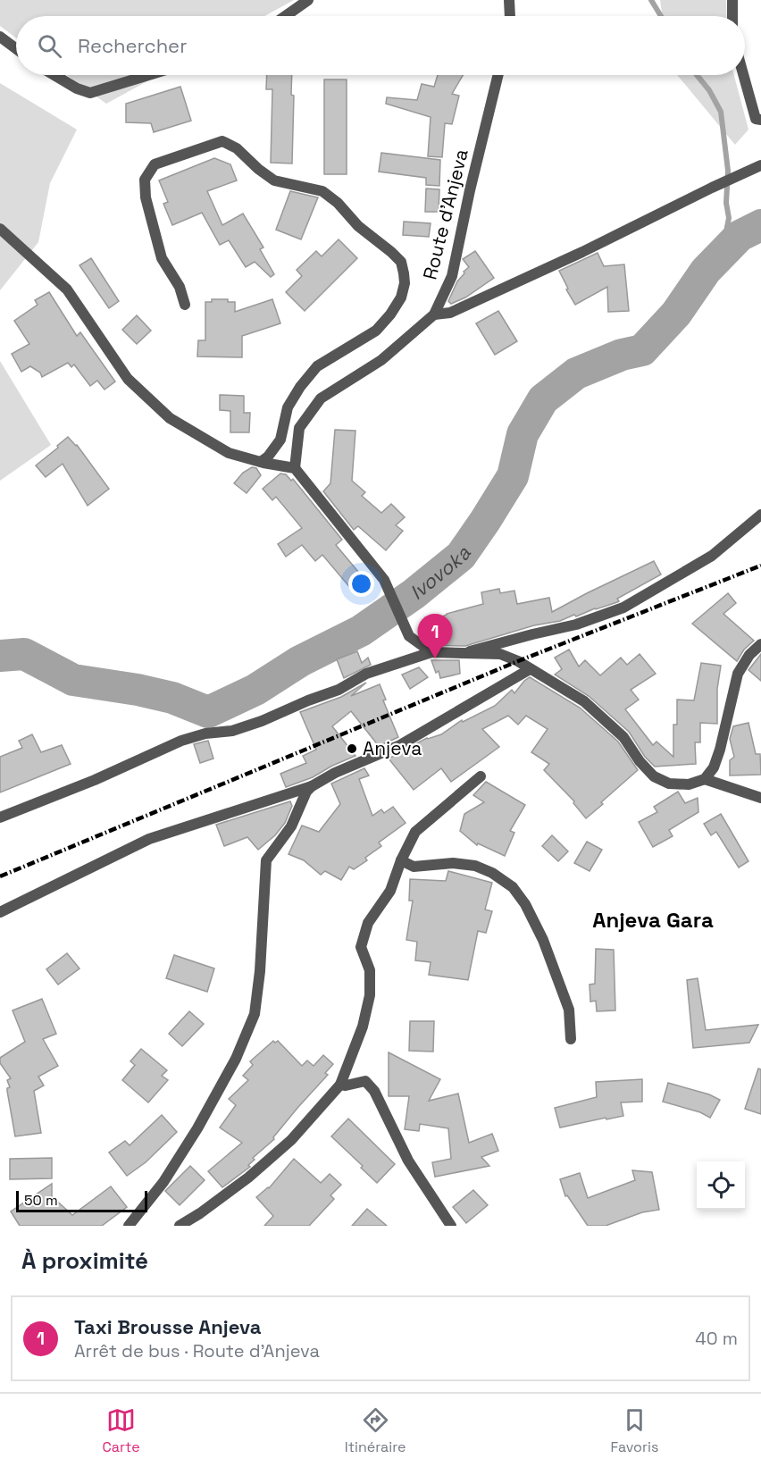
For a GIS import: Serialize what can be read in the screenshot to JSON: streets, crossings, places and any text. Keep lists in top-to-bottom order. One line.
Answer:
{"streets":{"street":["Route d'Anjeva"]},"districts":["Anjeva Gara"],"water":["Ivovoka"],"places":["Anjeva"],"scale_bar":"50 m","page":{"search":"Rechercher","pins":"1","scale":"50 m","heading":"À proximité","list":[{"mark":"1","name":"Taxi Brousse Anjeva","note":"Arrêt de bus · Route d'Anjeva","value":"40 m"}],"nav":["Carte","Itinéraire","Favoris"]}}
